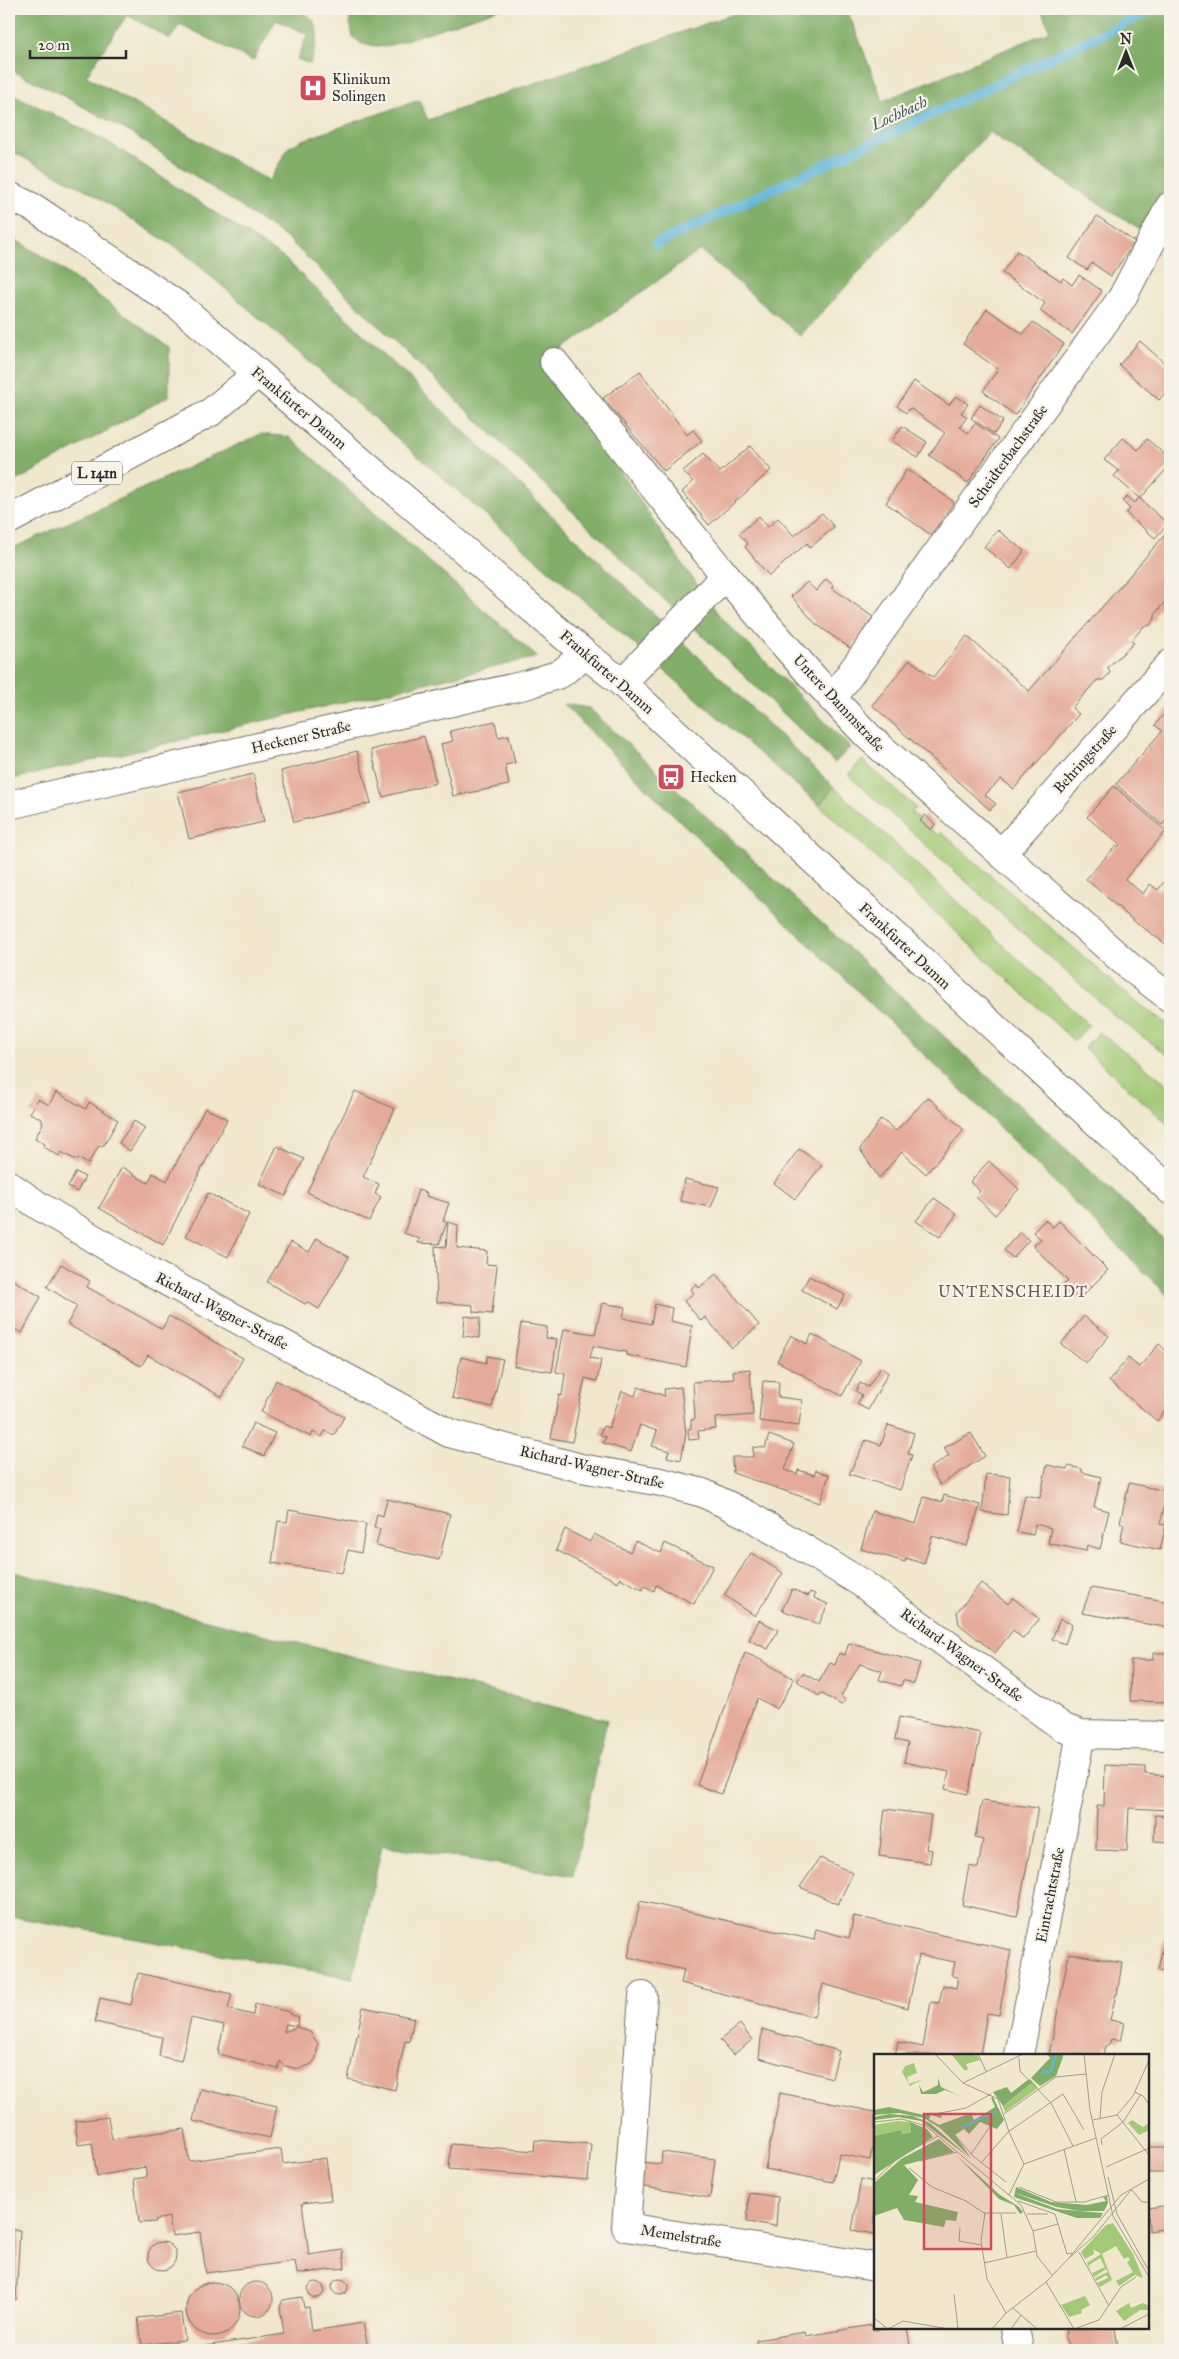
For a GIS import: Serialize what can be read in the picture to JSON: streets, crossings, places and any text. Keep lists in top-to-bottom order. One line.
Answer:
{"streets":{"street":["Frankfurter Damm","Scheidterbachstraße","L 141n","Untere Dammstraße","Heckener Straße","Behringstraße","Richard-Wagner-Straße","Eintrachtstraße","Memelstraße"]},"crossings":[["Frankfurter Damm","L 141n"],["Frankfurter Damm","Heckener Straße"],["Scheidterbachstraße","Untere Dammstraße"],["Untere Dammstraße","Behringstraße"],["Richard-Wagner-Straße","Eintrachtstraße"]],"districts":["UNTENSCHEIDT"],"water":["Lochbach"],"places":{"hospital":["Klinikum Solingen"],"bus stop":["Hecken"]},"scale_bar":"20 m","north":"top"}
